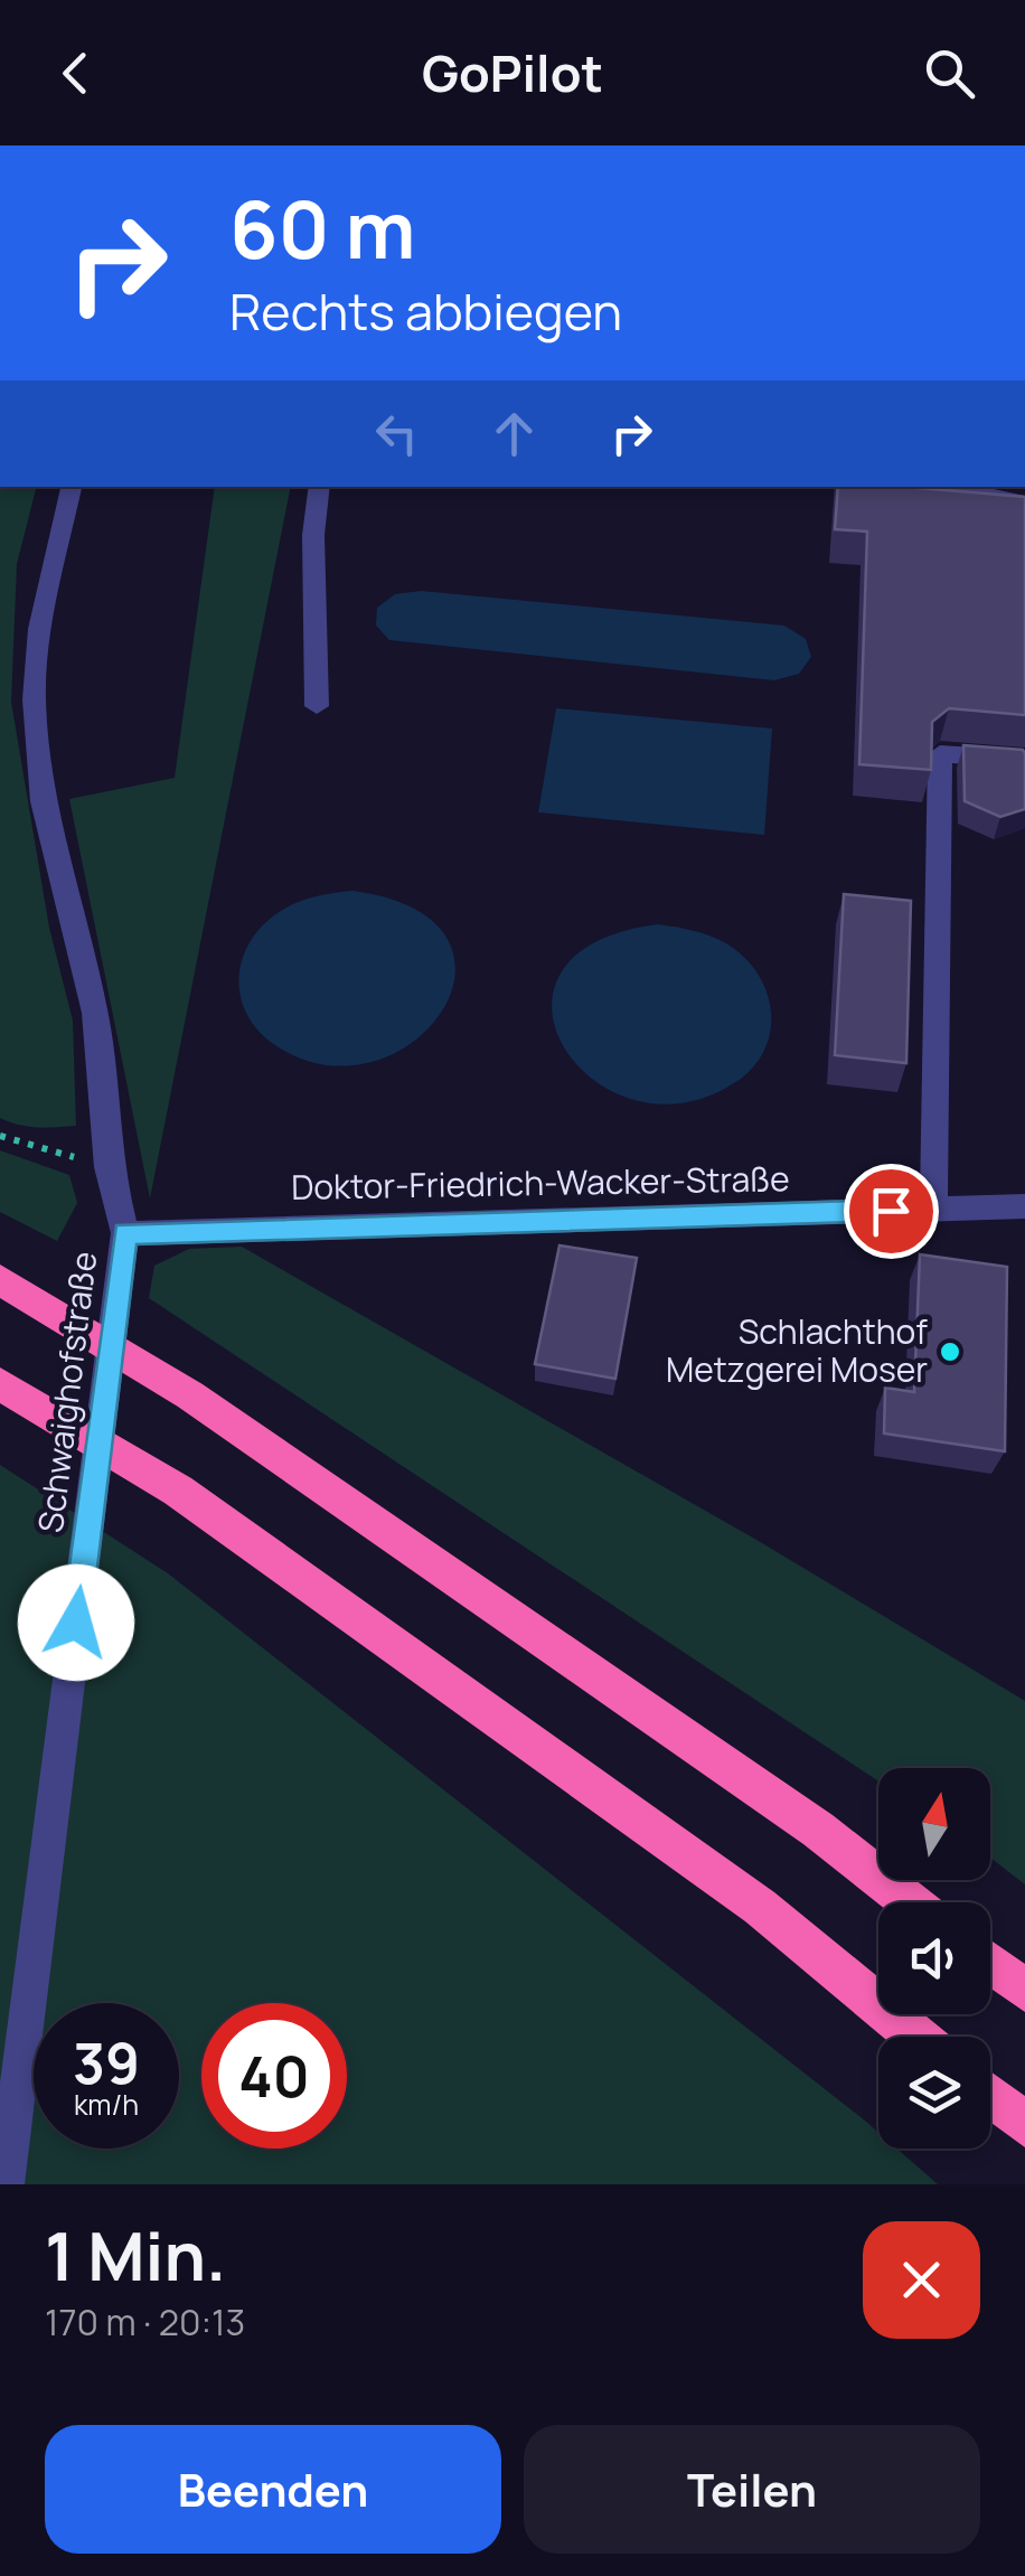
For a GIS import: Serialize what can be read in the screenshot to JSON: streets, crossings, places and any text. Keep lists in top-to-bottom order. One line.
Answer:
{"streets":{"street":["Doktor-Friedrich-Wacker-Straße","Schwaighofstraße"]},"crossings":[["Doktor-Friedrich-Wacker-Straße","Schwaighofstraße"]],"places":["Schlachthof Metzgerei Moser"],"north":"top","page":{"header":"GoPilot","turn":["60 m","Rechts abbiegen"],"speed":"39 km/h","limit":"40","heading":["1 Min.","170 m · 20:13"],"buttons":["Beenden","Teilen"]}}
